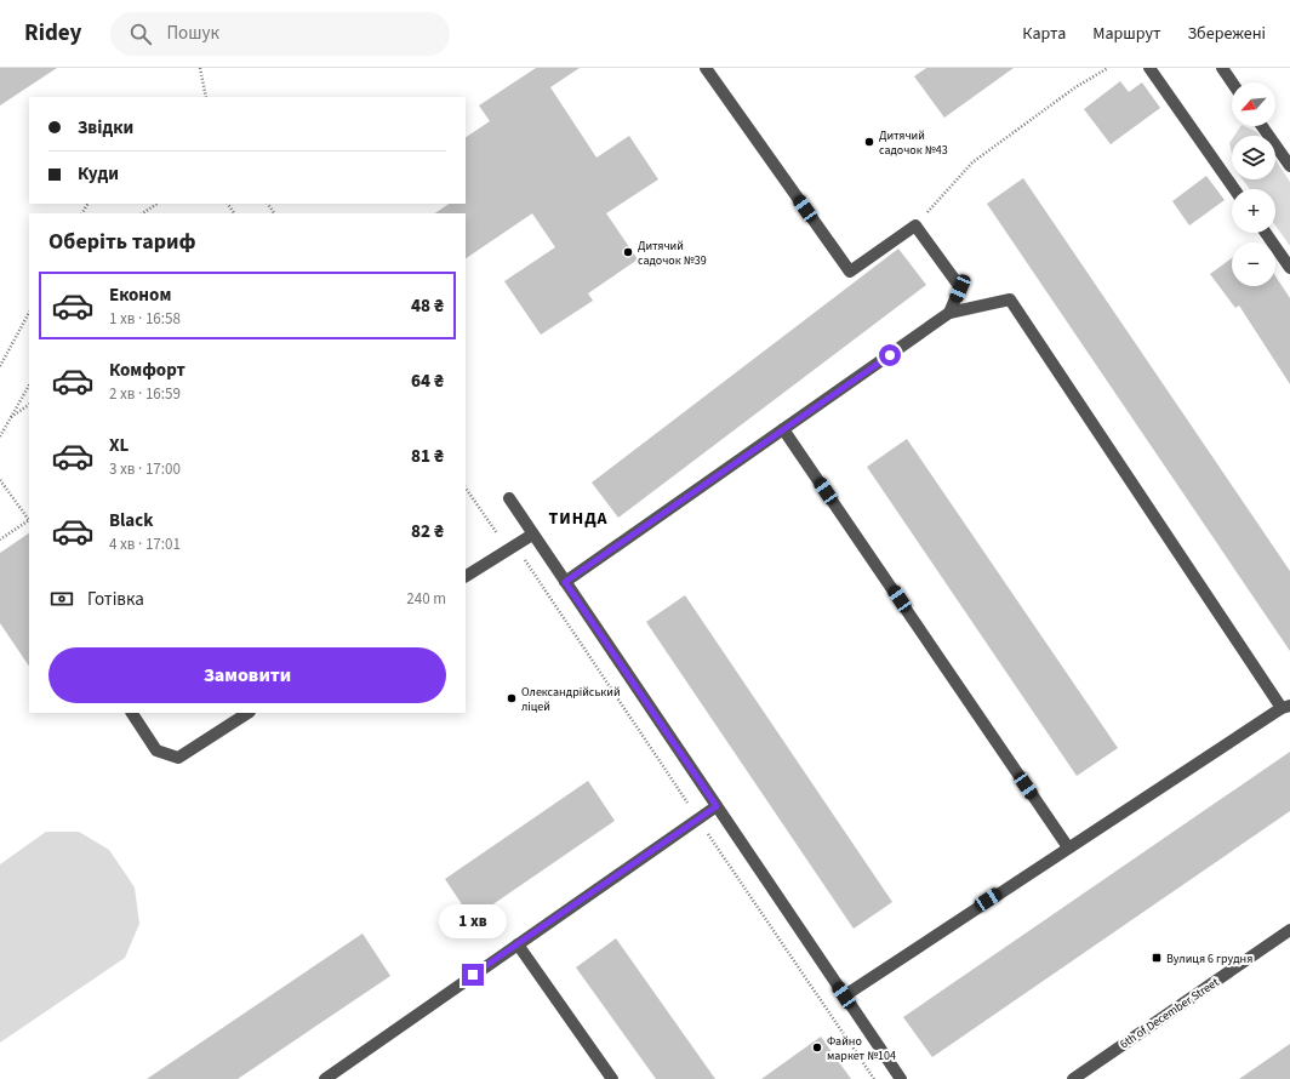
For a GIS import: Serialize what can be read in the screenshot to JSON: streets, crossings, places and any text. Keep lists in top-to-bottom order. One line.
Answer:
{"streets":{"street":["6th of December Street"]},"districts":["ТИНДА"],"places":{"other":["Дитячий садочок №43","Дитячий садочок №39","Олександрійський ліцей","Файно маркет №104"],"transit":["Вулиця 6 грудня"]},"north":"bottom left","page":{"header":"Ridey","search":"Пошук","nav":["Карта","Маршрут","Збережені"],"map_buttons":["+","−"],"banner":["Звідки","Куди"],"heading":"Оберіть тариф","list":[{"name":"Економ","note":"1 хв · 16:58","value":"48 ₴"},{"name":"Комфорт","note":"2 хв · 16:59","value":"64 ₴"},{"name":"XL","note":"3 хв · 17:00","value":"81 ₴"},{"name":"Black","note":"4 хв · 17:01","value":"82 ₴"}],"pay":["Готівка","240 m"],"buttons":"Замовити","bubble":"1 хв"}}
